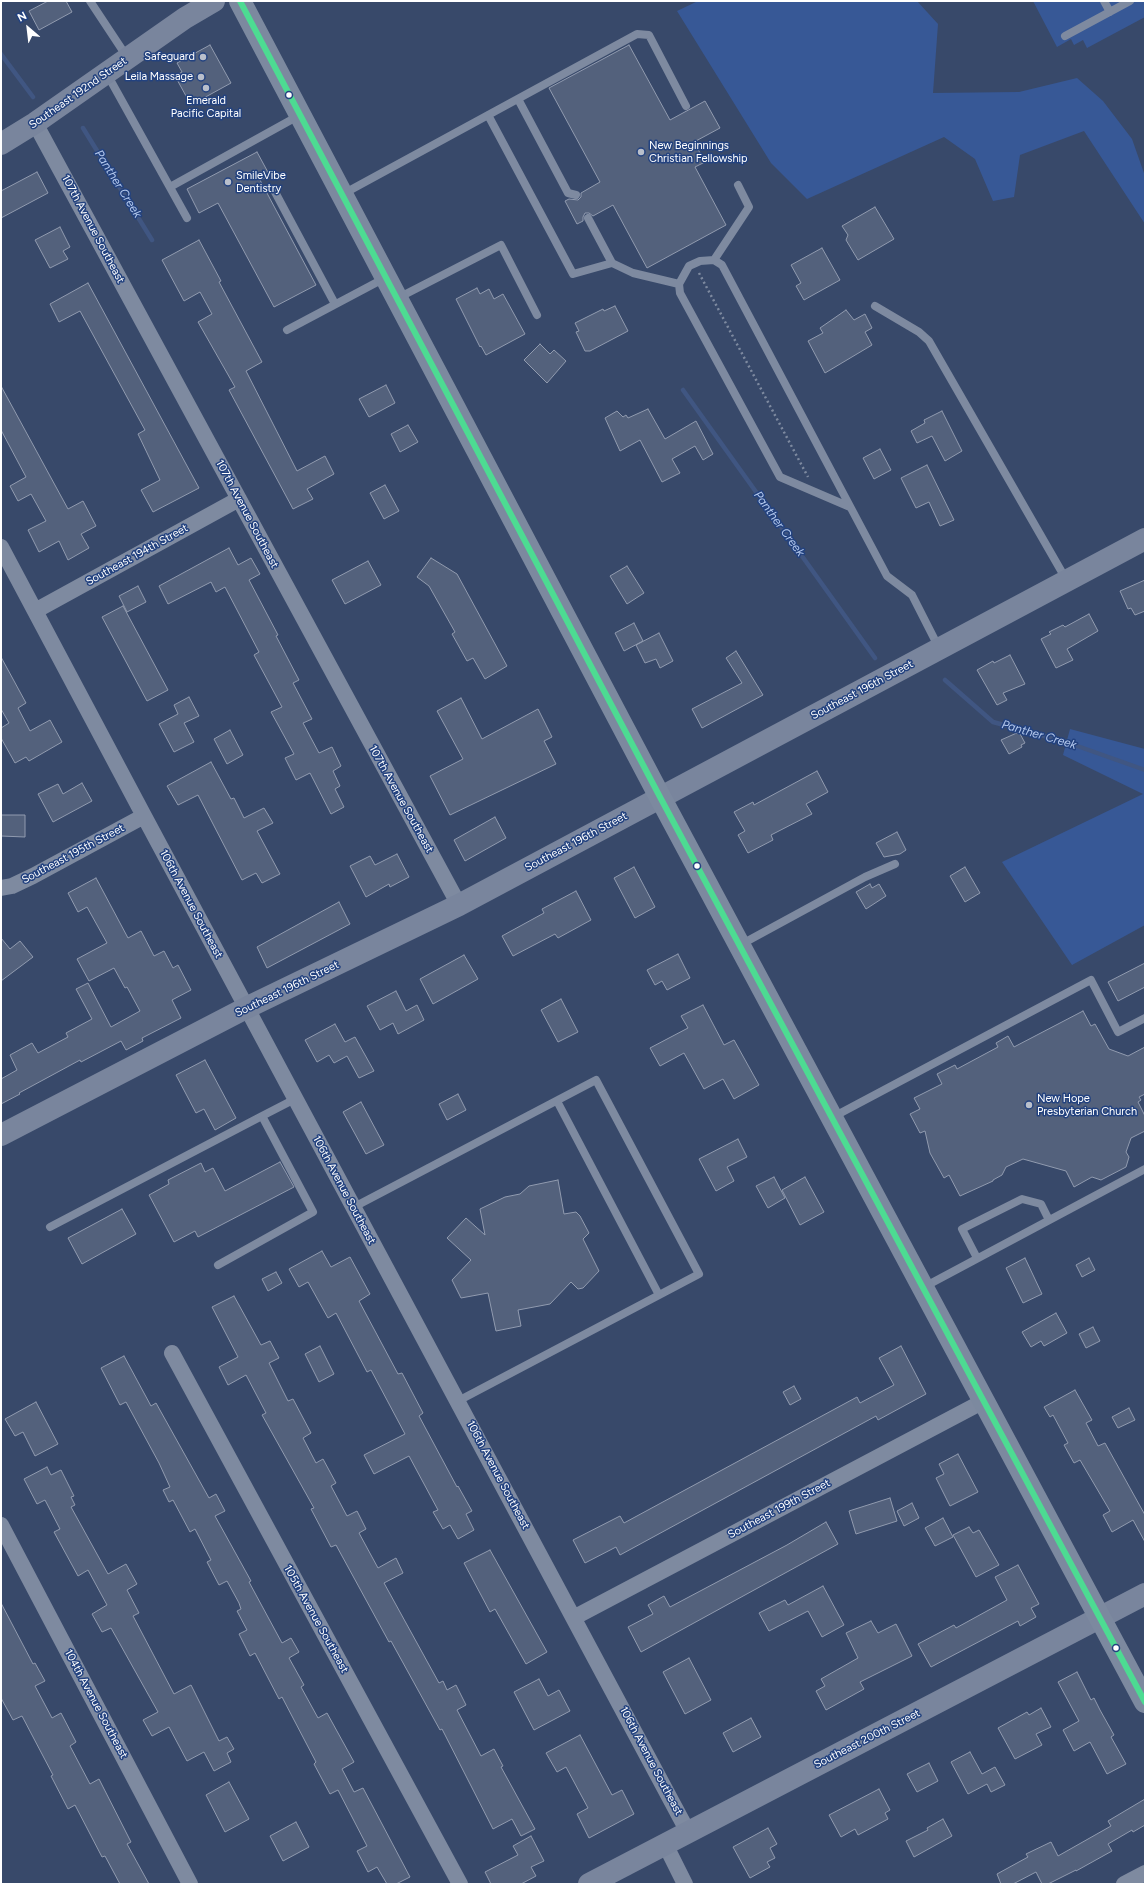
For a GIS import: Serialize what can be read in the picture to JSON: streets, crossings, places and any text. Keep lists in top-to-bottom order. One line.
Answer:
{"streets":{"street":["Southeast 192nd Street","107th Avenue Southeast","Southeast 194th Street","Southeast 196th Street","Southeast 195th Street","106th Avenue Southeast","Southeast 199th Street","105th Avenue Southeast","104th Avenue Southeast","Southeast 200th Street"]},"crossings":[["Southeast 192nd Street","107th Avenue Southeast"],["107th Avenue Southeast","Southeast 194th Street"],["107th Avenue Southeast","Southeast 196th Street"],["Southeast 194th Street","106th Avenue Southeast"],["Southeast 196th Street","106th Avenue Southeast"],["Southeast 195th Street","106th Avenue Southeast"],["106th Avenue Southeast","Southeast 199th Street"],["106th Avenue Southeast","Southeast 200th Street"]],"water":["Panther Creek"],"places":["Safeguard","Leila Massage","Emerald Pacific Capital","New Beginnings Christian Fellowship","SmileVibe Dentistry","New Hope Presbyterian Church"],"north":"top left"}
